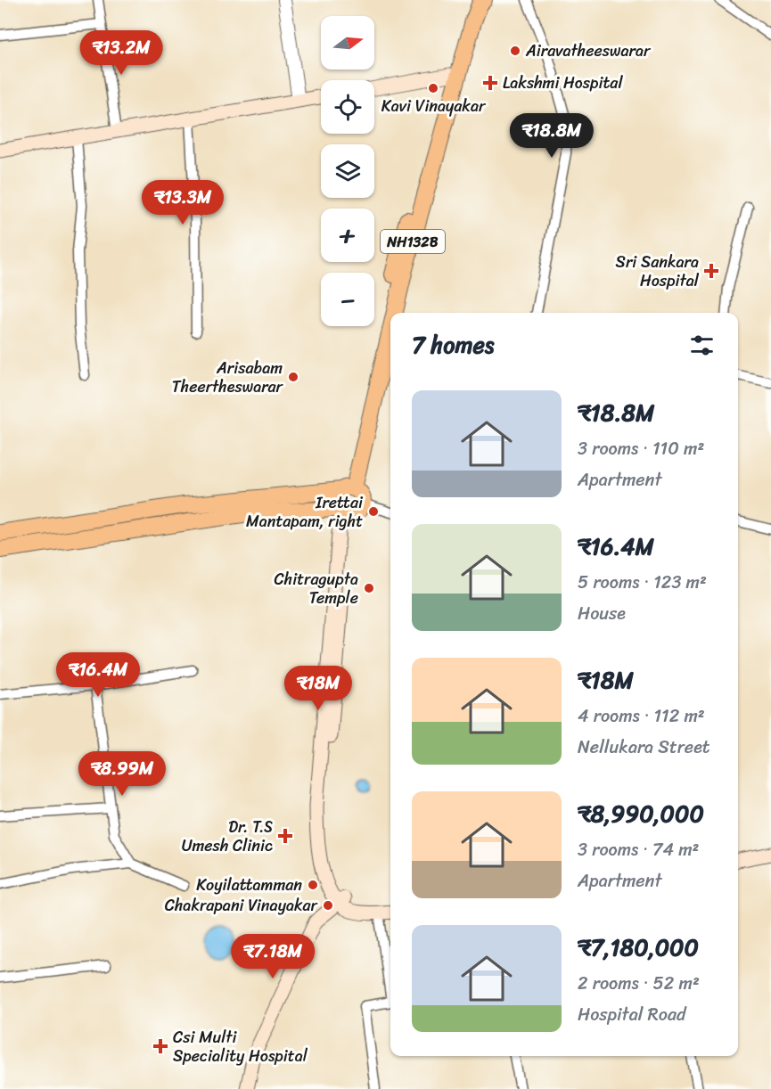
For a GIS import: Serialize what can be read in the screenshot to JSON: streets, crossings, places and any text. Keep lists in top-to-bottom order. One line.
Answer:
{"streets":{"highway":["NH132B"]},"places":{"other":["Airavatheeswarar","Kavi Vinayakar","Arisabam Theertheswarar","Irettai Mantapam, right","Chitragupta Temple","Koyilattamman","Chakrapani Vinayakar"],"health":["Lakshmi Hospital","Sri Sankara Hospital","Dr. T.S Umesh Clinic","Csi Multi Speciality Hospital"]},"north":"right","page":{"map_buttons":["+","−"],"price":["₹13.2M","₹18.8M","₹13.3M","₹16.4M","₹18M","₹8.99M","₹7.18M"],"heading":"7 homes","list":[{"name":"₹18.8M","note":"3 rooms · 110 m² · Apartment"},{"name":"₹16.4M","note":"5 rooms · 123 m² · House"},{"name":"₹18M","note":"4 rooms · 112 m² · Nellukara Street"},{"name":"₹8,990,000","note":"3 rooms · 74 m² · Apartment"},{"name":"₹7,180,000","note":"2 rooms · 52 m² · Hospital Road"}]}}
